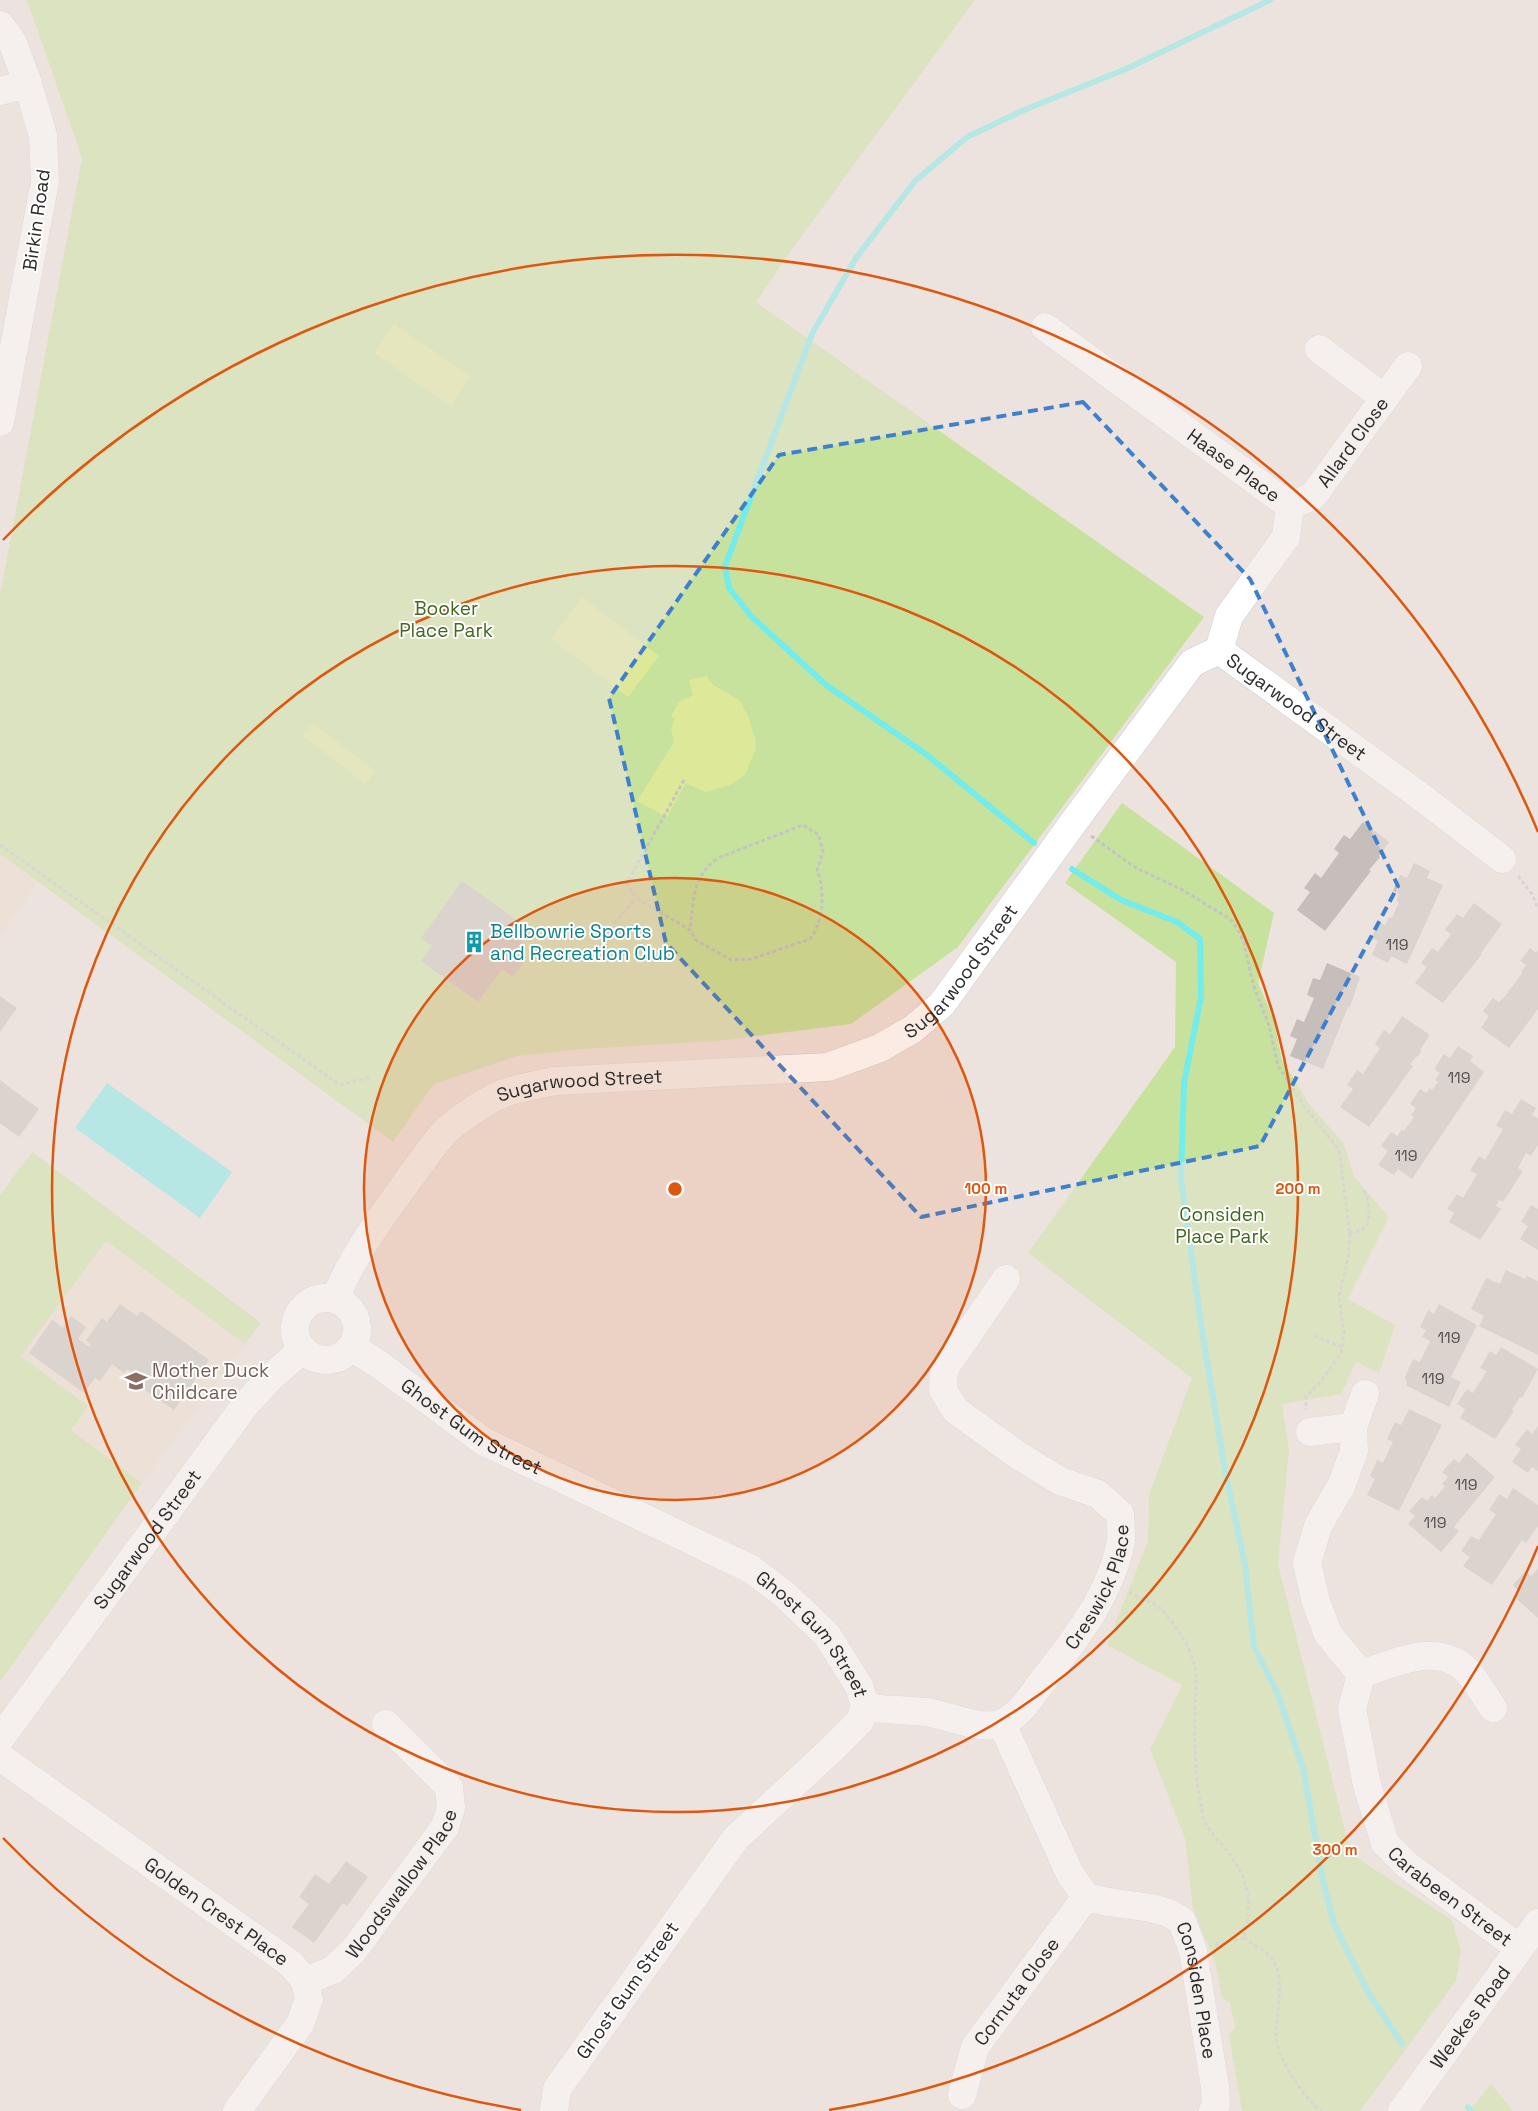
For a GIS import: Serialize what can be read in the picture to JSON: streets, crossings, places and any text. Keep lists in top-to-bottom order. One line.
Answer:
{"streets":{"street":["Birkin Road","Allard Close","Haase Place","Sugarwood Street","Ghost Gum Street","Creswick Place","Woodswallow Place","Carabeen Street","Golden Crest Place","Cornuta Close","Considen Place","Weekes Road"]},"crossings":[["Allard Close","Haase Place"],["Haase Place","Sugarwood Street"],["Sugarwood Street","Ghost Gum Street"],["Woodswallow Place","Golden Crest Place"],["Carabeen Street","Weekes Road"],["Cornuta Close","Considen Place"]],"parks":["Booker Place Park","Considen Place Park"],"places":{"building":["Bellbowrie Sports and Recreation Club"],"school or university":["Mother Duck Childcare"]},"house_numbers":["119","119","119","119","119","119","119"],"rings":["100 m","200 m","300 m"]}
